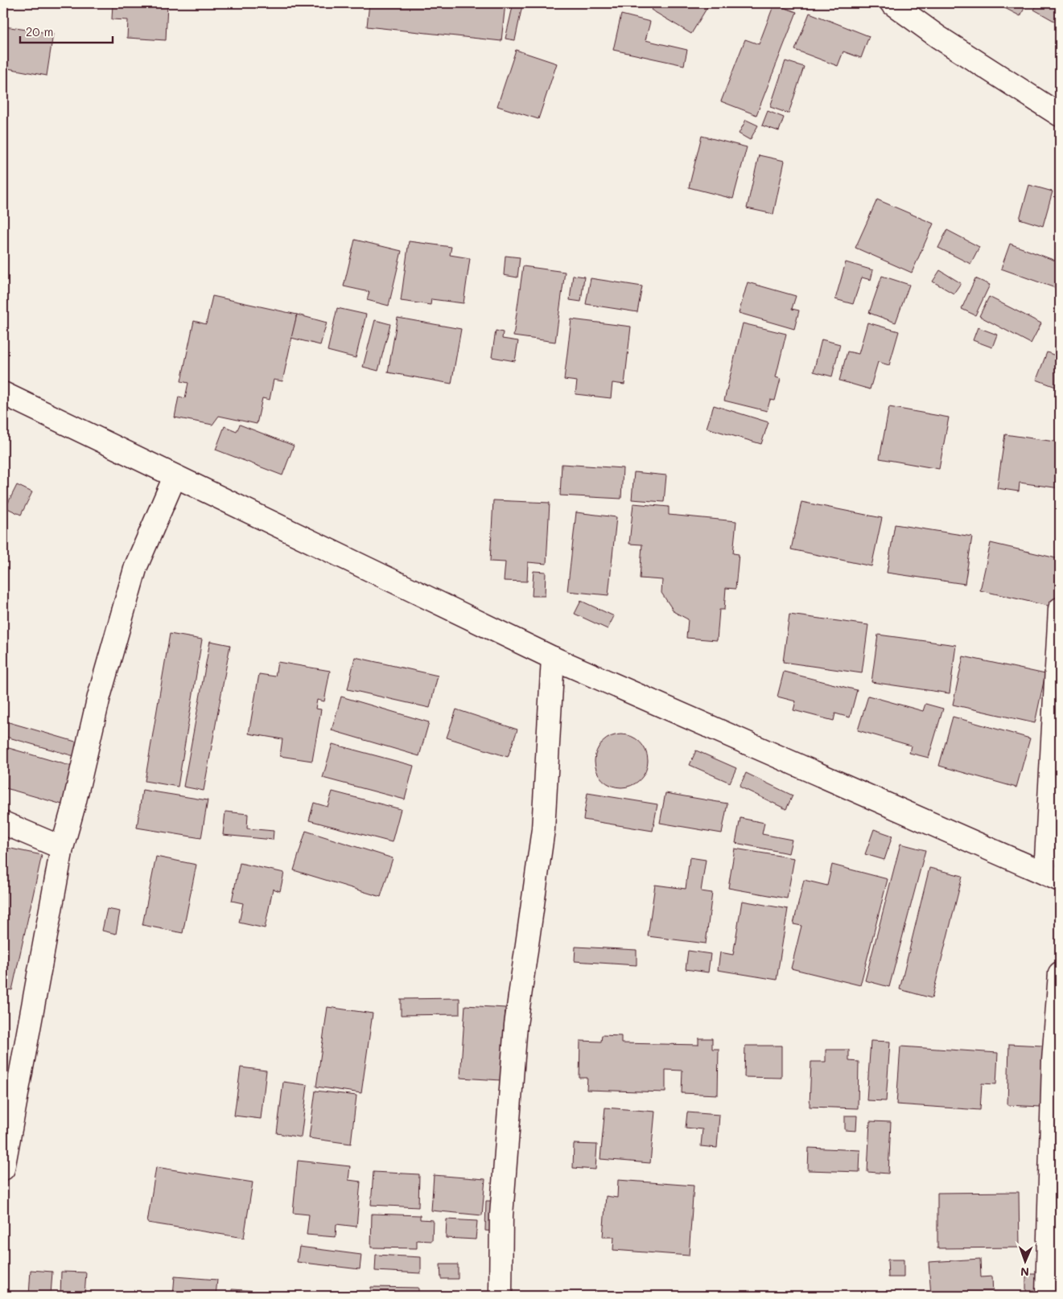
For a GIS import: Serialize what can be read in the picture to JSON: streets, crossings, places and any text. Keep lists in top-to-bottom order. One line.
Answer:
{"scale_bar":"20 m","north":"bottom"}
